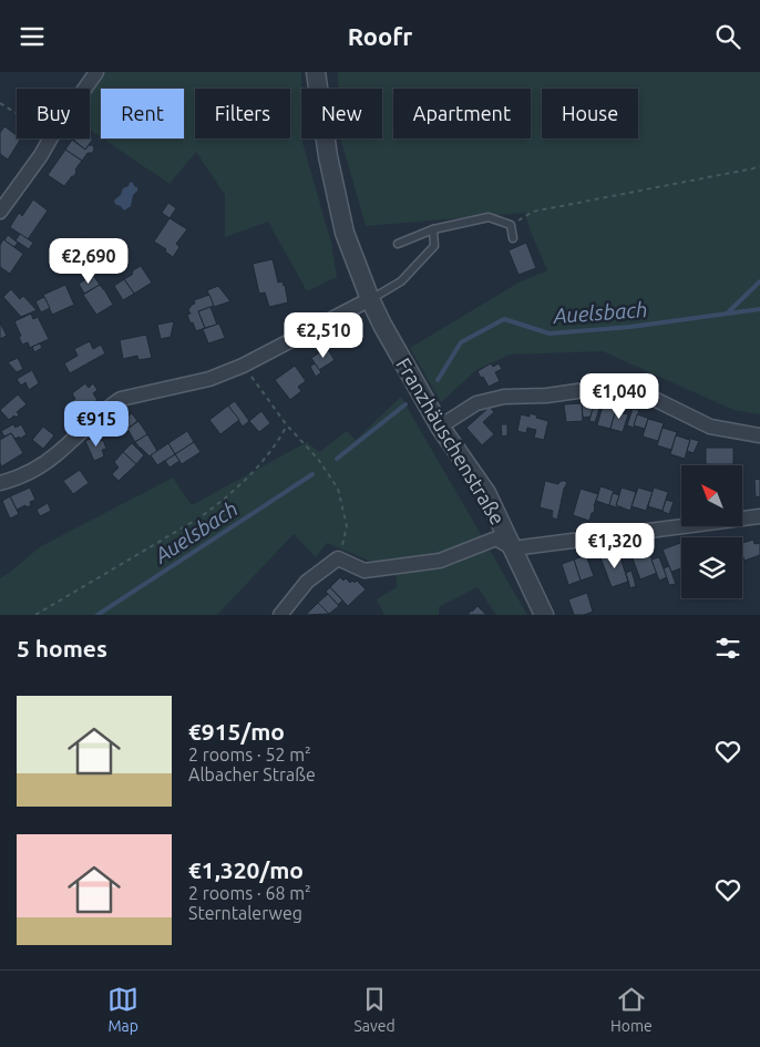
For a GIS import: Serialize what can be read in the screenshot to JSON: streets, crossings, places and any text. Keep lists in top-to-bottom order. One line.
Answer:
{"streets":{"street":["Franzhäuschenstraße"]},"water":["Auelsbach"],"north":"top left","page":{"header":"Roofr","chip":["Buy","Rent","Filters","New","Apartment","House"],"price":["€2,690","€2,510","€1,040","€915","€1,320"],"heading":"5 homes","list":[{"name":"€915/mo","note":"2 rooms · 52 m² · Albacher Straße"},{"name":"€1,320/mo","note":"2 rooms · 68 m² · Sterntalerweg"}],"tabs":["Map","Saved","Home"]}}
